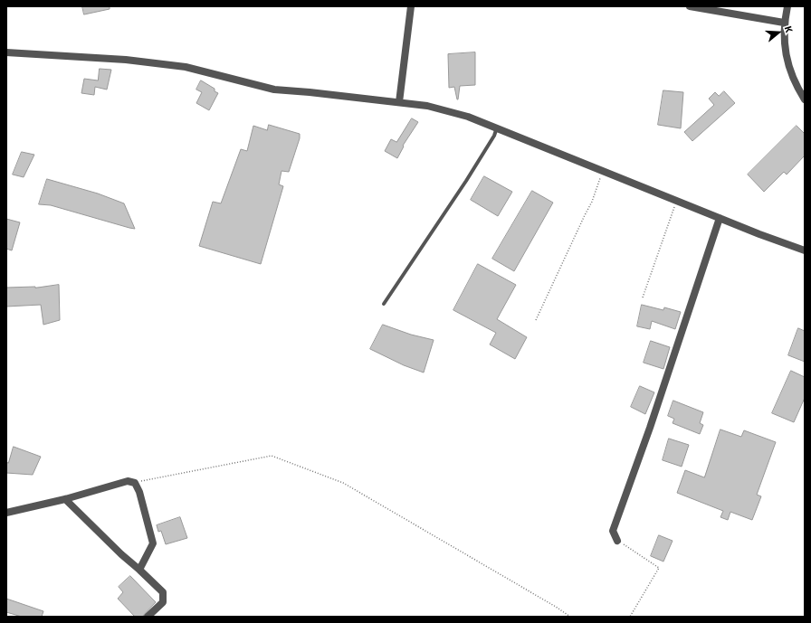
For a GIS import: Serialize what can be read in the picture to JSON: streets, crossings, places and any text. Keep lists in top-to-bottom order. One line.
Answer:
{"north":"right"}
